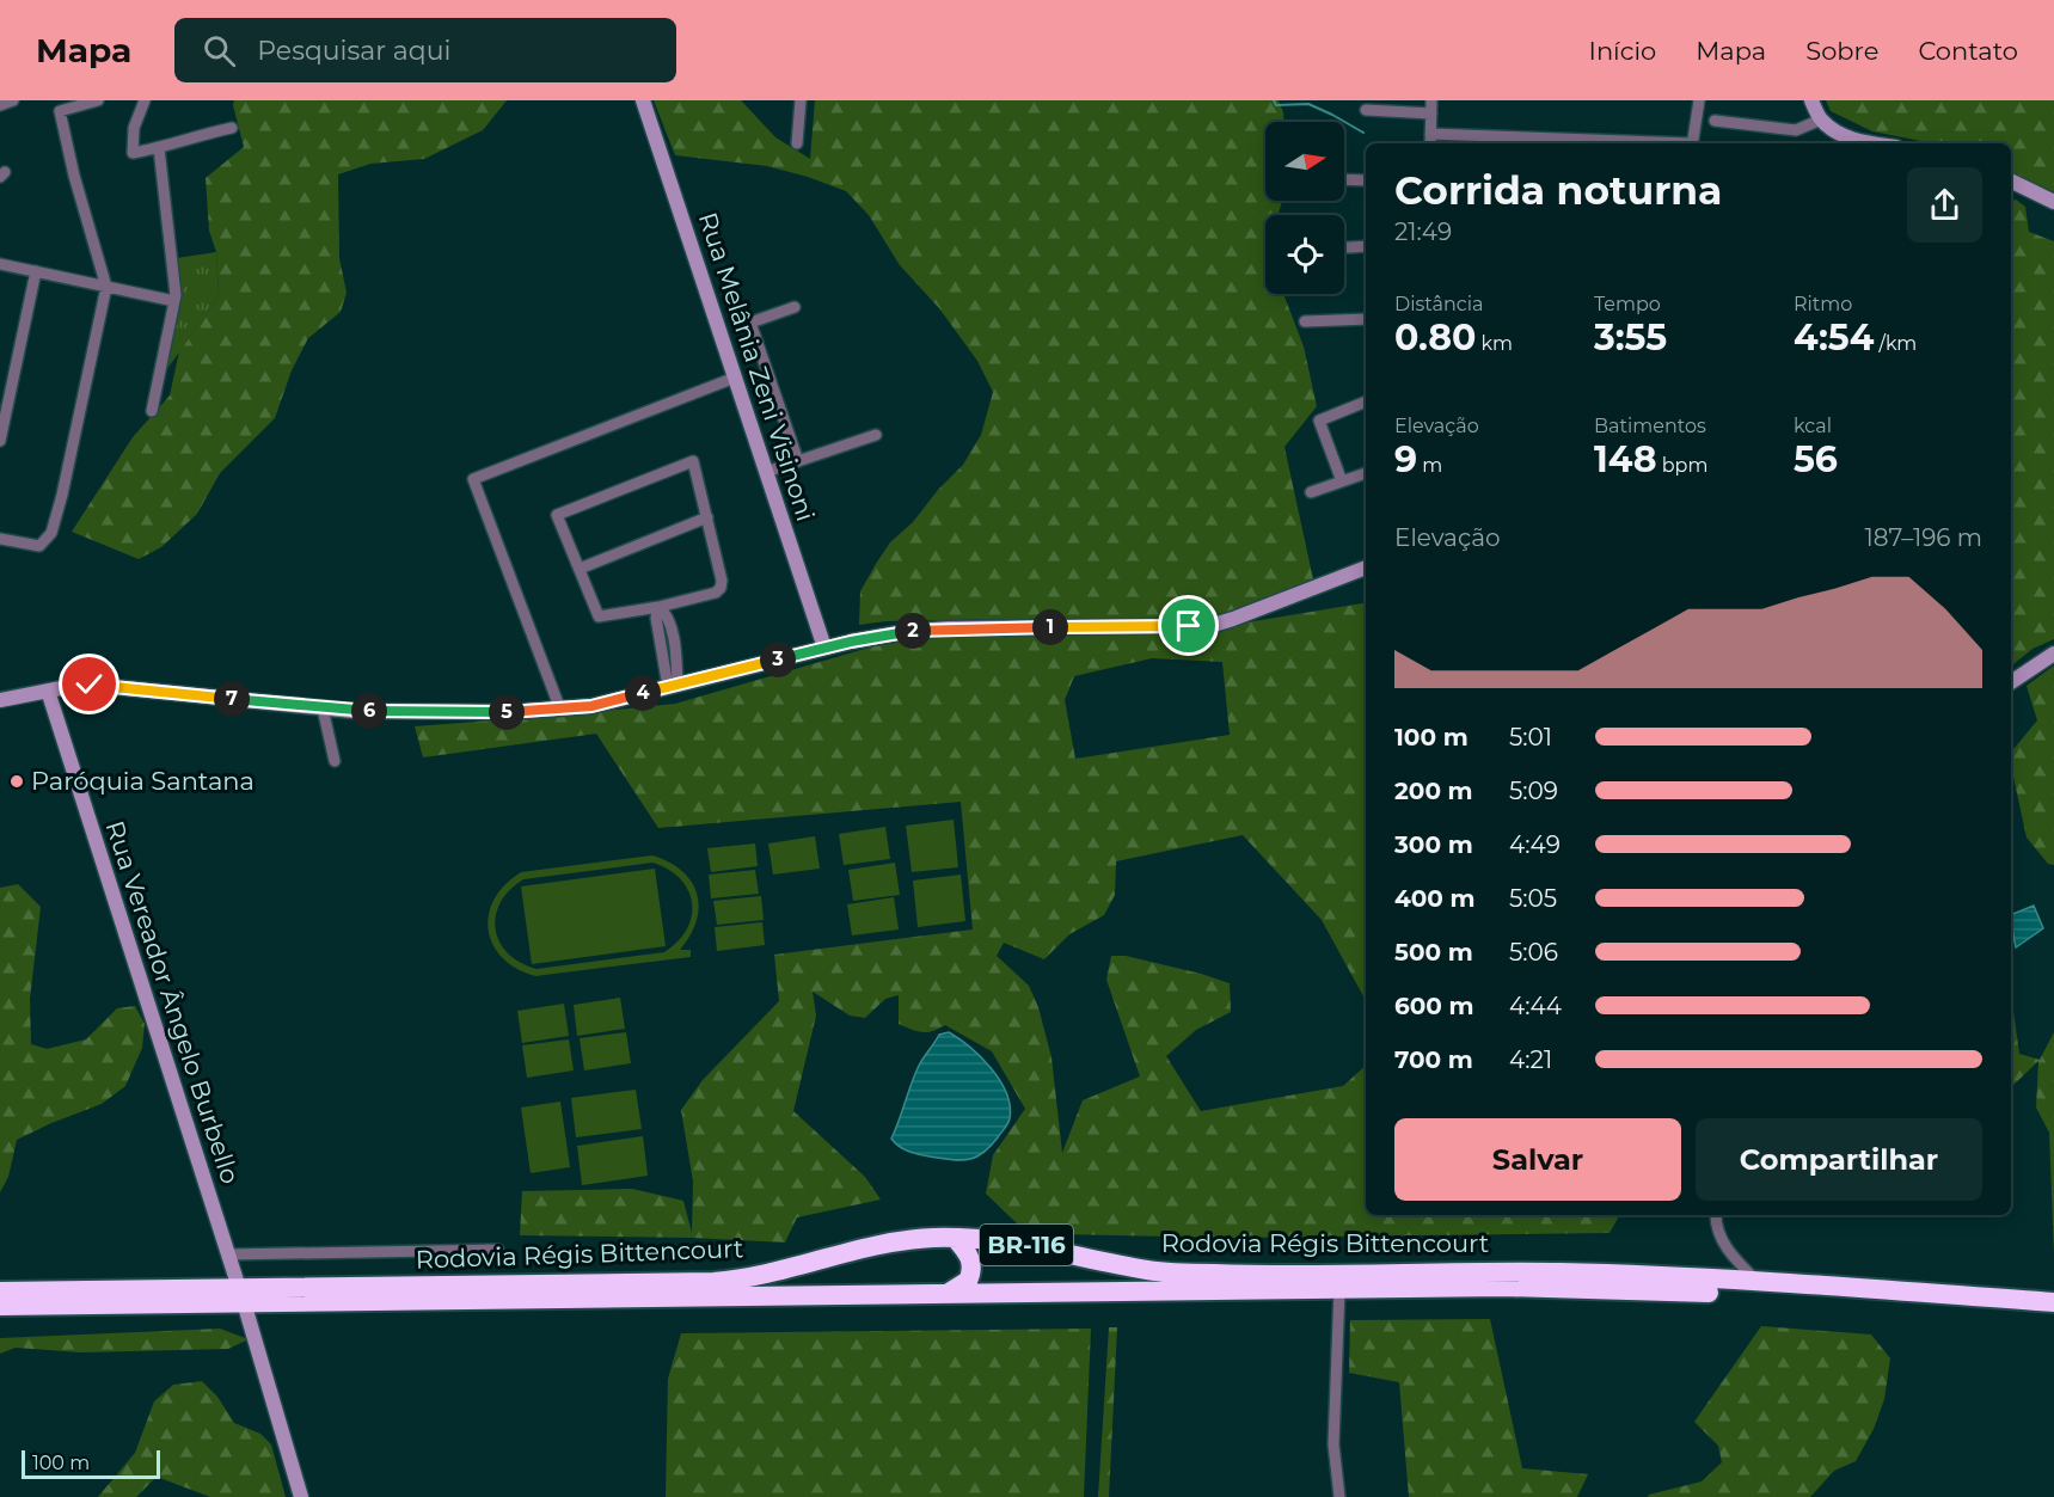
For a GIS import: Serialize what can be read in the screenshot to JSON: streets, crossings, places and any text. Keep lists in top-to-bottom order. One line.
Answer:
{"streets":{"highway":["Rodovia Régis Bittencourt","BR-116"],"main road":["Rua Melânia Zeni Visinoni","Rua Vereador Ângelo Burbello"]},"crossings":[["Rua Vereador Ângelo Burbello","Rodovia Régis Bittencourt"]],"places":["Paróquia Santana"],"scale_bar":"100 m","north":"right","page":{"header":"Mapa","search":"Pesquisar aqui","nav":["Início","Mapa","Sobre","Contato"],"heading":["Corrida noturna","21:49"],"stats":[["Distância","0.80 km"],["Tempo","3:55"],["Ritmo","4:54 /km"],["Elevação","9 m"],["Batimentos","148 bpm"],["kcal","56"]],"chart":["Elevação","187–196 m"],"pins":["1","2","3","4","7","6","5"],"list":[{"name":"100 m","note":"5:01"},{"name":"200 m","note":"5:09"},{"name":"300 m","note":"4:49"},{"name":"400 m","note":"5:05"},{"name":"500 m","note":"5:06"},{"name":"600 m","note":"4:44"},{"name":"700 m","note":"4:21"}],"buttons":["Salvar","Compartilhar"],"scale":"100 m"}}
